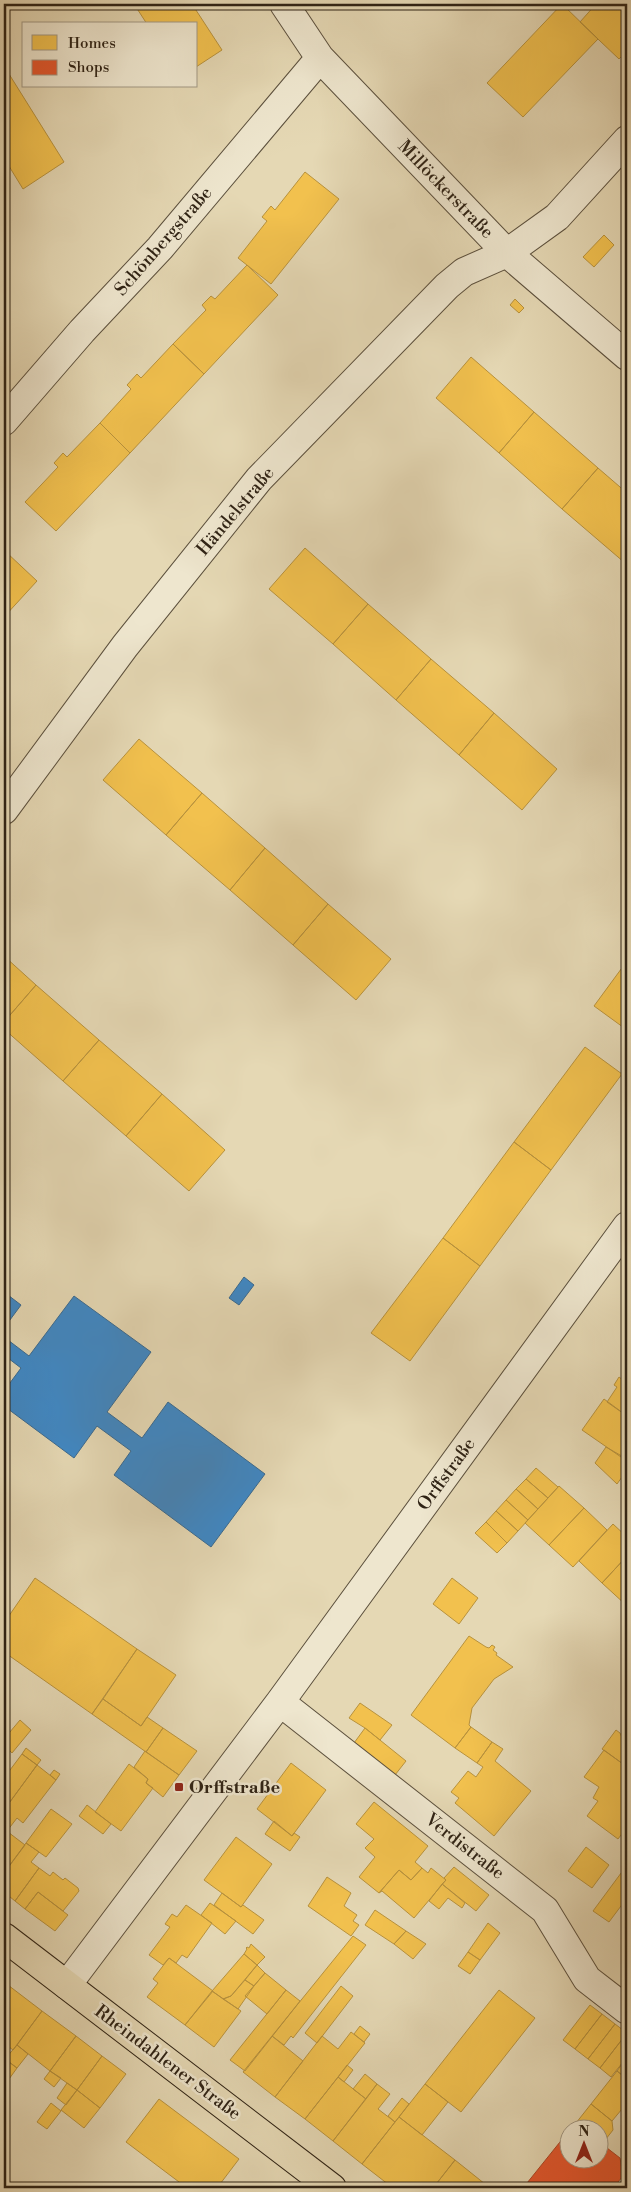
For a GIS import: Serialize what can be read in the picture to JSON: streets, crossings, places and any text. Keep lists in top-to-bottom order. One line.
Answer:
{"streets":{"main road":["Rheindahlener Straße"],"street":["Millöckerstraße","Schönbergstraße","Händelstraße","Orffstraße","Verdistraße"]},"crossings":[["Millöckerstraße","Schönbergstraße"],["Millöckerstraße","Händelstraße"],["Orffstraße","Verdistraße"],["Orffstraße","Rheindahlener Straße"]],"places":{"transit":["Orffstraße"]},"legend":["Homes","Shops"],"north":"top"}
